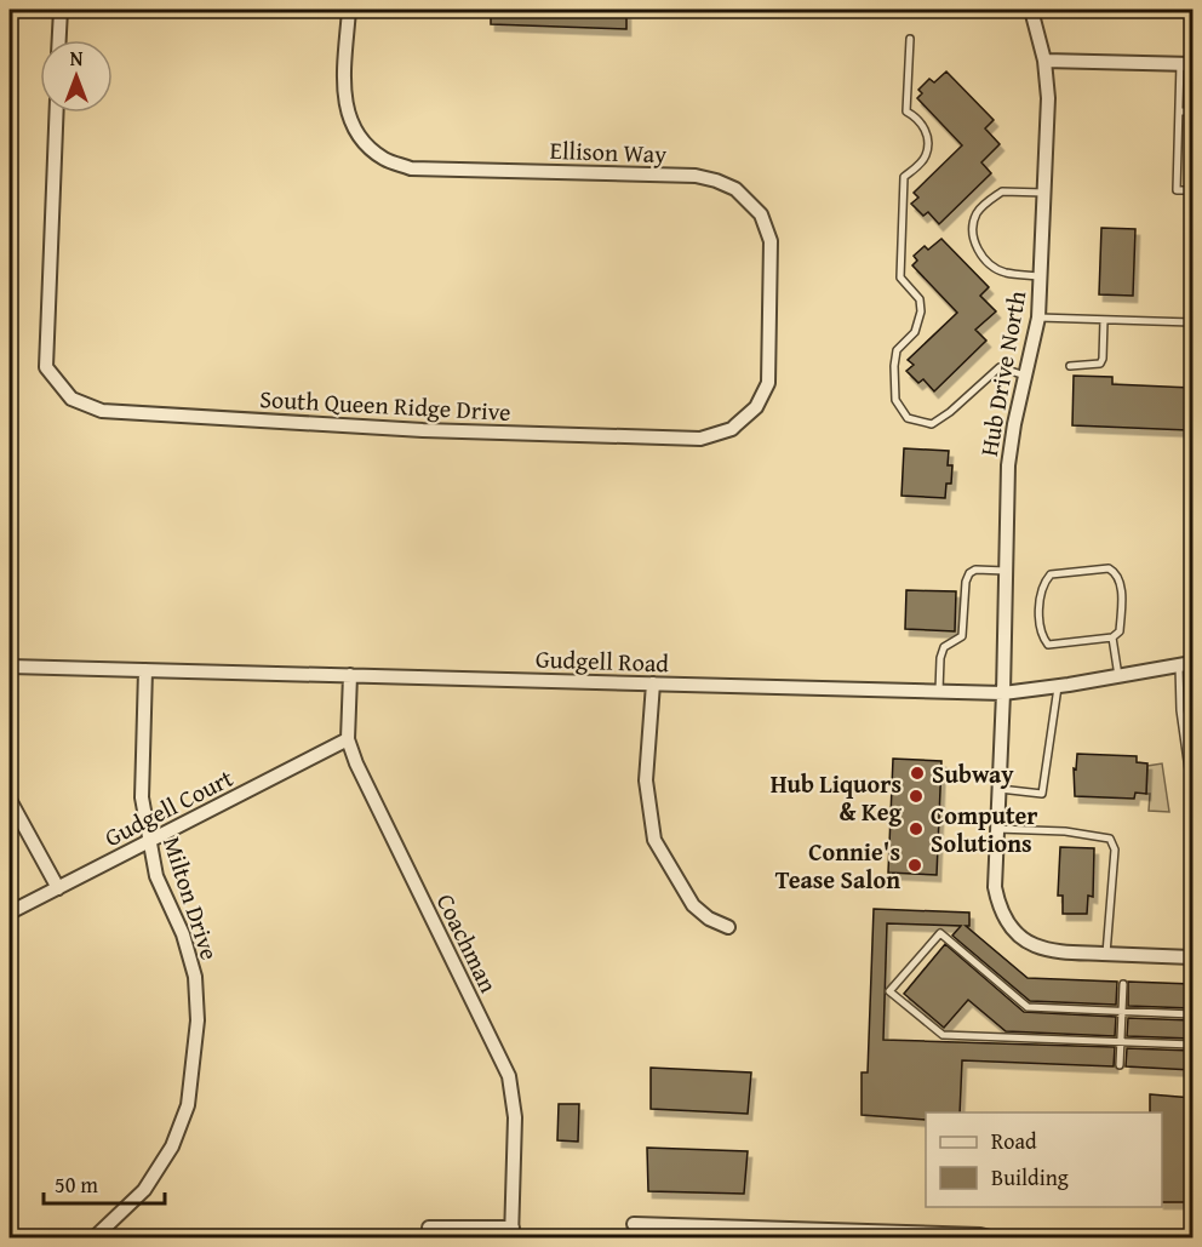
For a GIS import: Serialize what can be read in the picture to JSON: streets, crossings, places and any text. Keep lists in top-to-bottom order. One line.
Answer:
{"streets":{"street":["Ellison Way","Hub Drive North","South Queen Ridge Drive","Gudgell Road","Gudgell Court","Milton Drive","Coachman"]},"crossings":[["Ellison Way","South Queen Ridge Drive"],["Hub Drive North","Gudgell Road"],["Gudgell Road","Milton Drive"],["Gudgell Road","Coachman"],["Gudgell Court","Milton Drive"],["Gudgell Court","Coachman"]],"places":["Subway","Hub Liquors & Keg","Computer Solutions","Connie's Tease Salon"],"legend":["Road","Building"],"scale_bar":"50 m","north":"top"}
